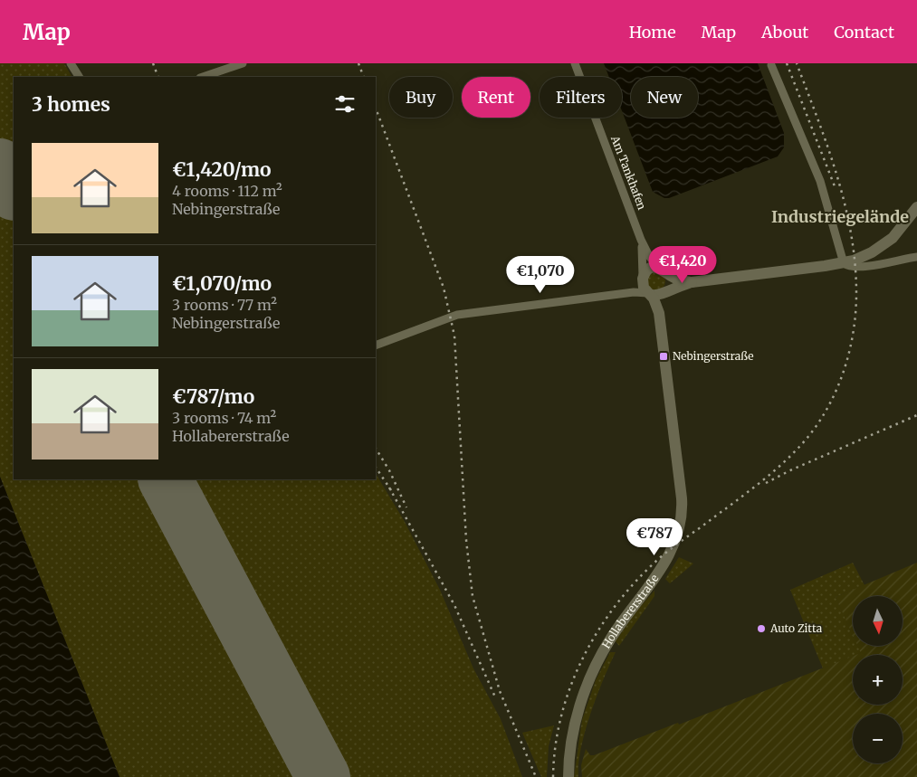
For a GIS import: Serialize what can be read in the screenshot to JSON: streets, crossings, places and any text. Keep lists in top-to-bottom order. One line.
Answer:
{"streets":{"street":["Am Tankhafen","Hollabererstraße"]},"crossings":[["Am Tankhafen","Hollabererstraße"]],"districts":["Industriegelände"],"places":{"transit":["Nebingerstraße"],"other":["Auto Zitta"]},"north":"bottom","page":{"header":"Map","nav":["Home","Map","About","Contact"],"chip":["Buy","Rent","Filters","New"],"heading":"3 homes","list":[{"name":"€1,420/mo","note":"4 rooms · 112 m² · Nebingerstraße"},{"name":"€1,070/mo","note":"3 rooms · 77 m² · Nebingerstraße"},{"name":"€787/mo","note":"3 rooms · 74 m² · Hollabererstraße"}],"price":["€1,420","€1,070","€787"],"map_buttons":["+","−"]}}
